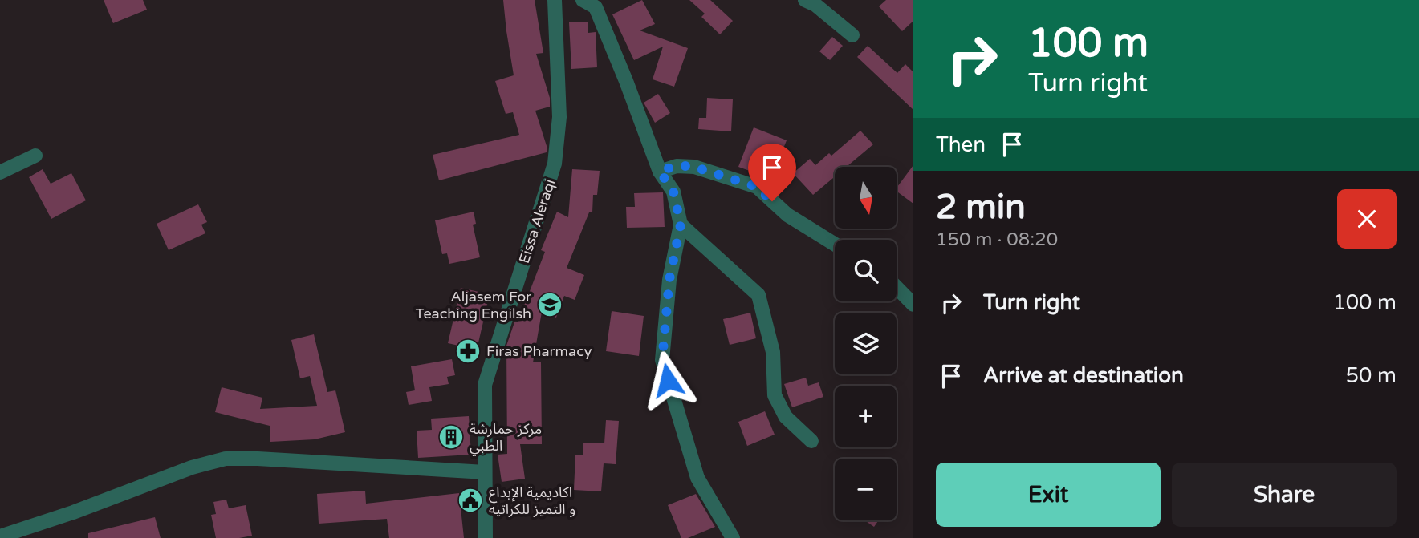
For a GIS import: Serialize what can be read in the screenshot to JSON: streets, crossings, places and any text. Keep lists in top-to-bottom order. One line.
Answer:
{"streets":{"street":["Eissa Aleraqi"]},"places":{"school or university":["Aljasem For Teaching Engilsh"],"pharmacy":["Firas Pharmacy"],"building":["مركز حمارشة الطبي"],"public building":["اكاديمية الإبداع و التميز للكراتيه"]},"north":"bottom","page":{"turn":["100 m","Turn right"],"then":"Then","map_buttons":["+","−"],"heading":["2 min","150 m · 08:20"],"list":[{"name":"Turn right","value":"100 m"},{"name":"Arrive at destination","value":"50 m"}],"buttons":["Exit","Share"]}}
